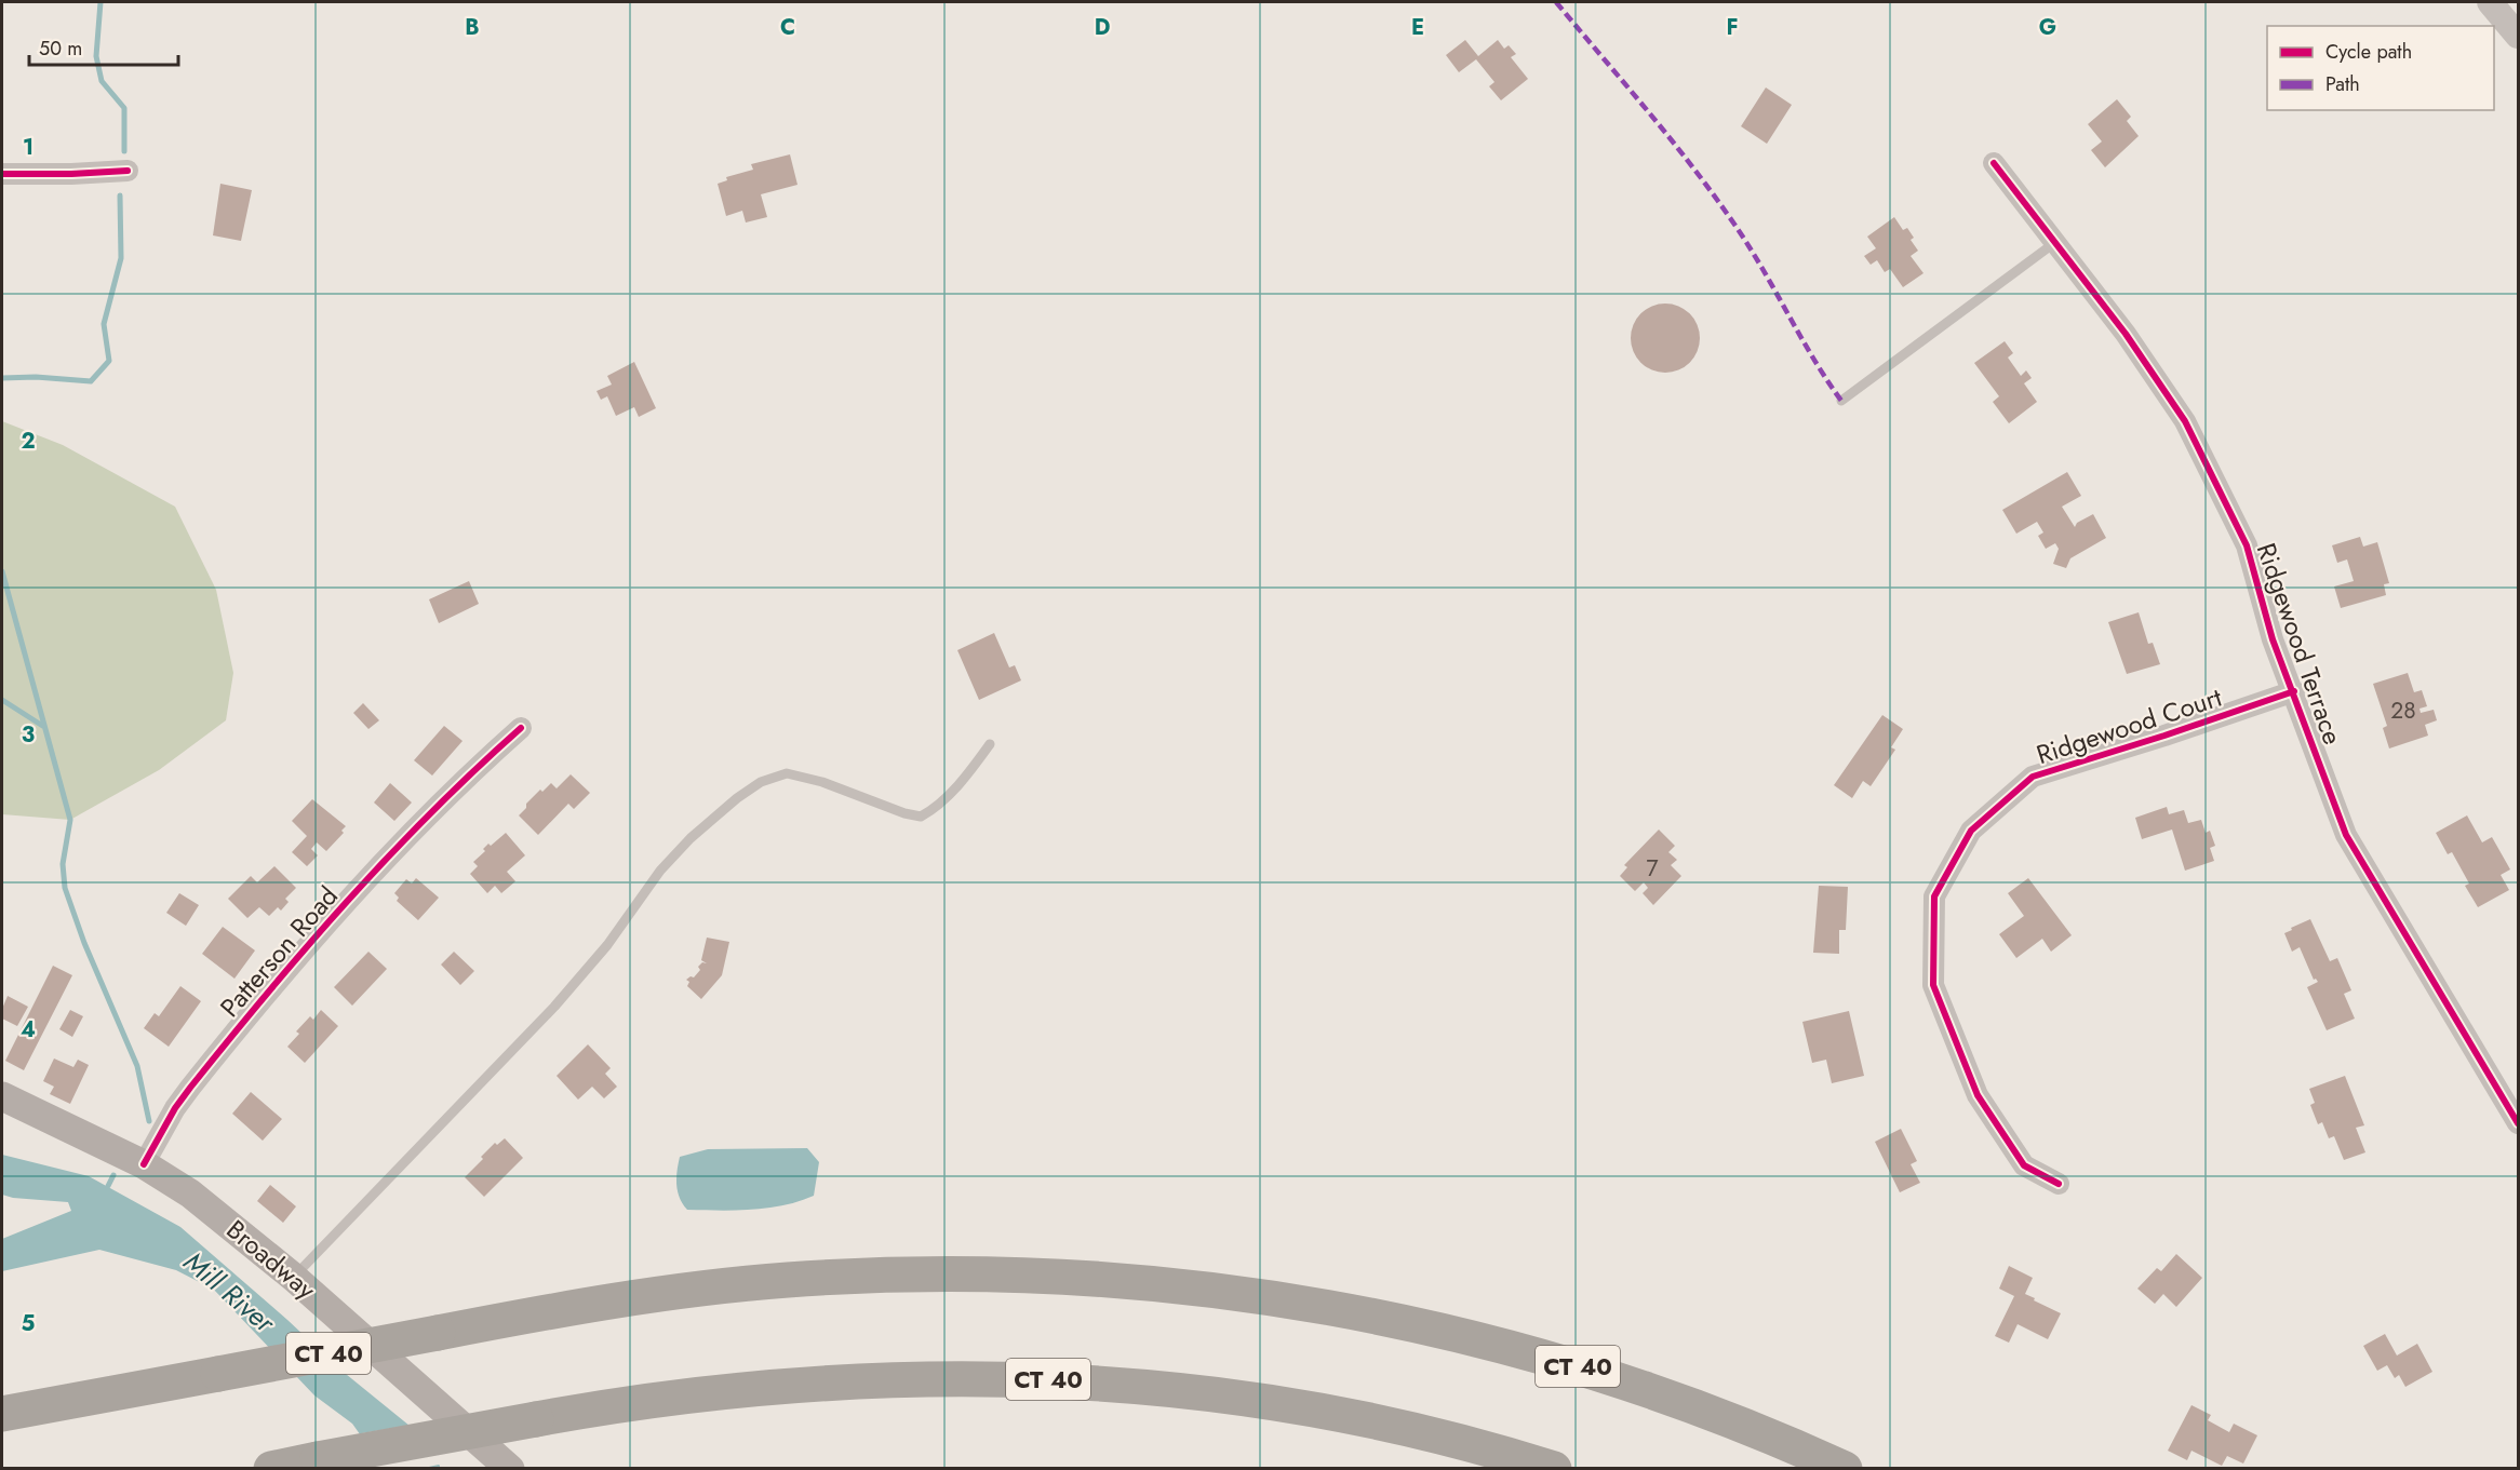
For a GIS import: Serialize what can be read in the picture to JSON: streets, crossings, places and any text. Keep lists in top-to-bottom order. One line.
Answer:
{"streets":{"highway":["CT 40"],"main road":["Broadway"],"street":["Ridgewood Terrace","Ridgewood Court","Patterson Road"]},"crossings":[["Ridgewood Terrace","Ridgewood Court"],["Patterson Road","Broadway"]],"water":["Mill River"],"house_numbers":["28","7"],"legend":["Cycle path","Path"],"scale_bar":"50 m","grid":{"columns":["B","C","D","E","F","G"],"rows":["1","2","3","4","5"]}}
